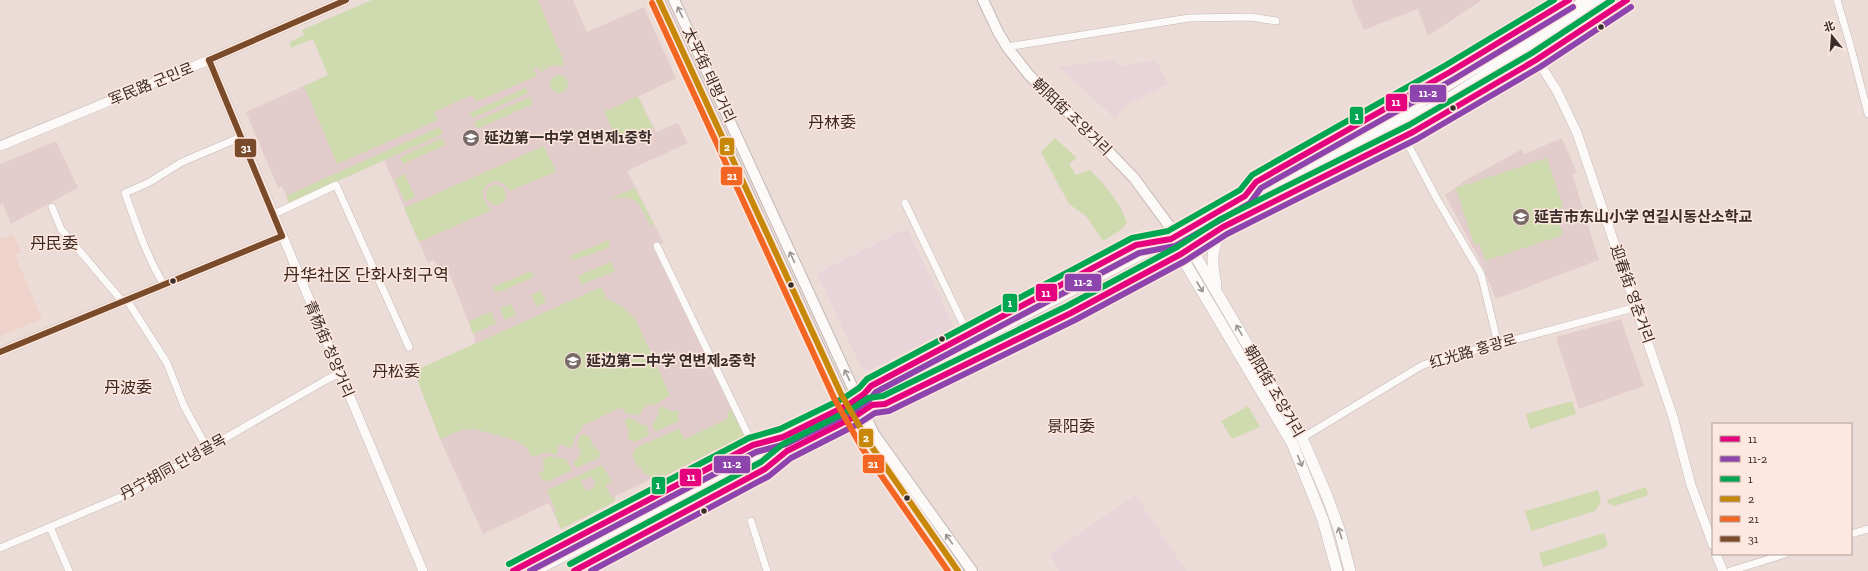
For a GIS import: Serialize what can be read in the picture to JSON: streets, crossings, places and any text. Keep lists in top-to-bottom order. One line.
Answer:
{"streets":{"main road":["太平街 태평거리","朝阳街 조양거리"],"street":["军民路 군민로","迎春街 영춘거리","青杨街 청양거리","红光路 홍광로","丹宁胡同 단녕골목"]},"crossings":[["军民路 군민로","青杨街 청양거리"],["朝阳街 조양거리","红光路 홍광로"],["迎春街 영춘거리","红光路 홍광로"],["青杨街 청양거리","丹宁胡同 단녕골목"]],"districts":["丹林委","丹民委","丹华社区 단화사회구역","丹松委","丹波委","景阳委"],"places":{"school or university":["延边第一中学 연변제1중학","延吉市东山小学 연길시동산소학교","延边第二中学 연변제2중학"]},"lines":["transit line 11","transit line 1","transit line 2","transit line 31","transit line 21","transit line 11-2"],"legend":["11","11-2","1","2","21","31"],"north":"top"}
